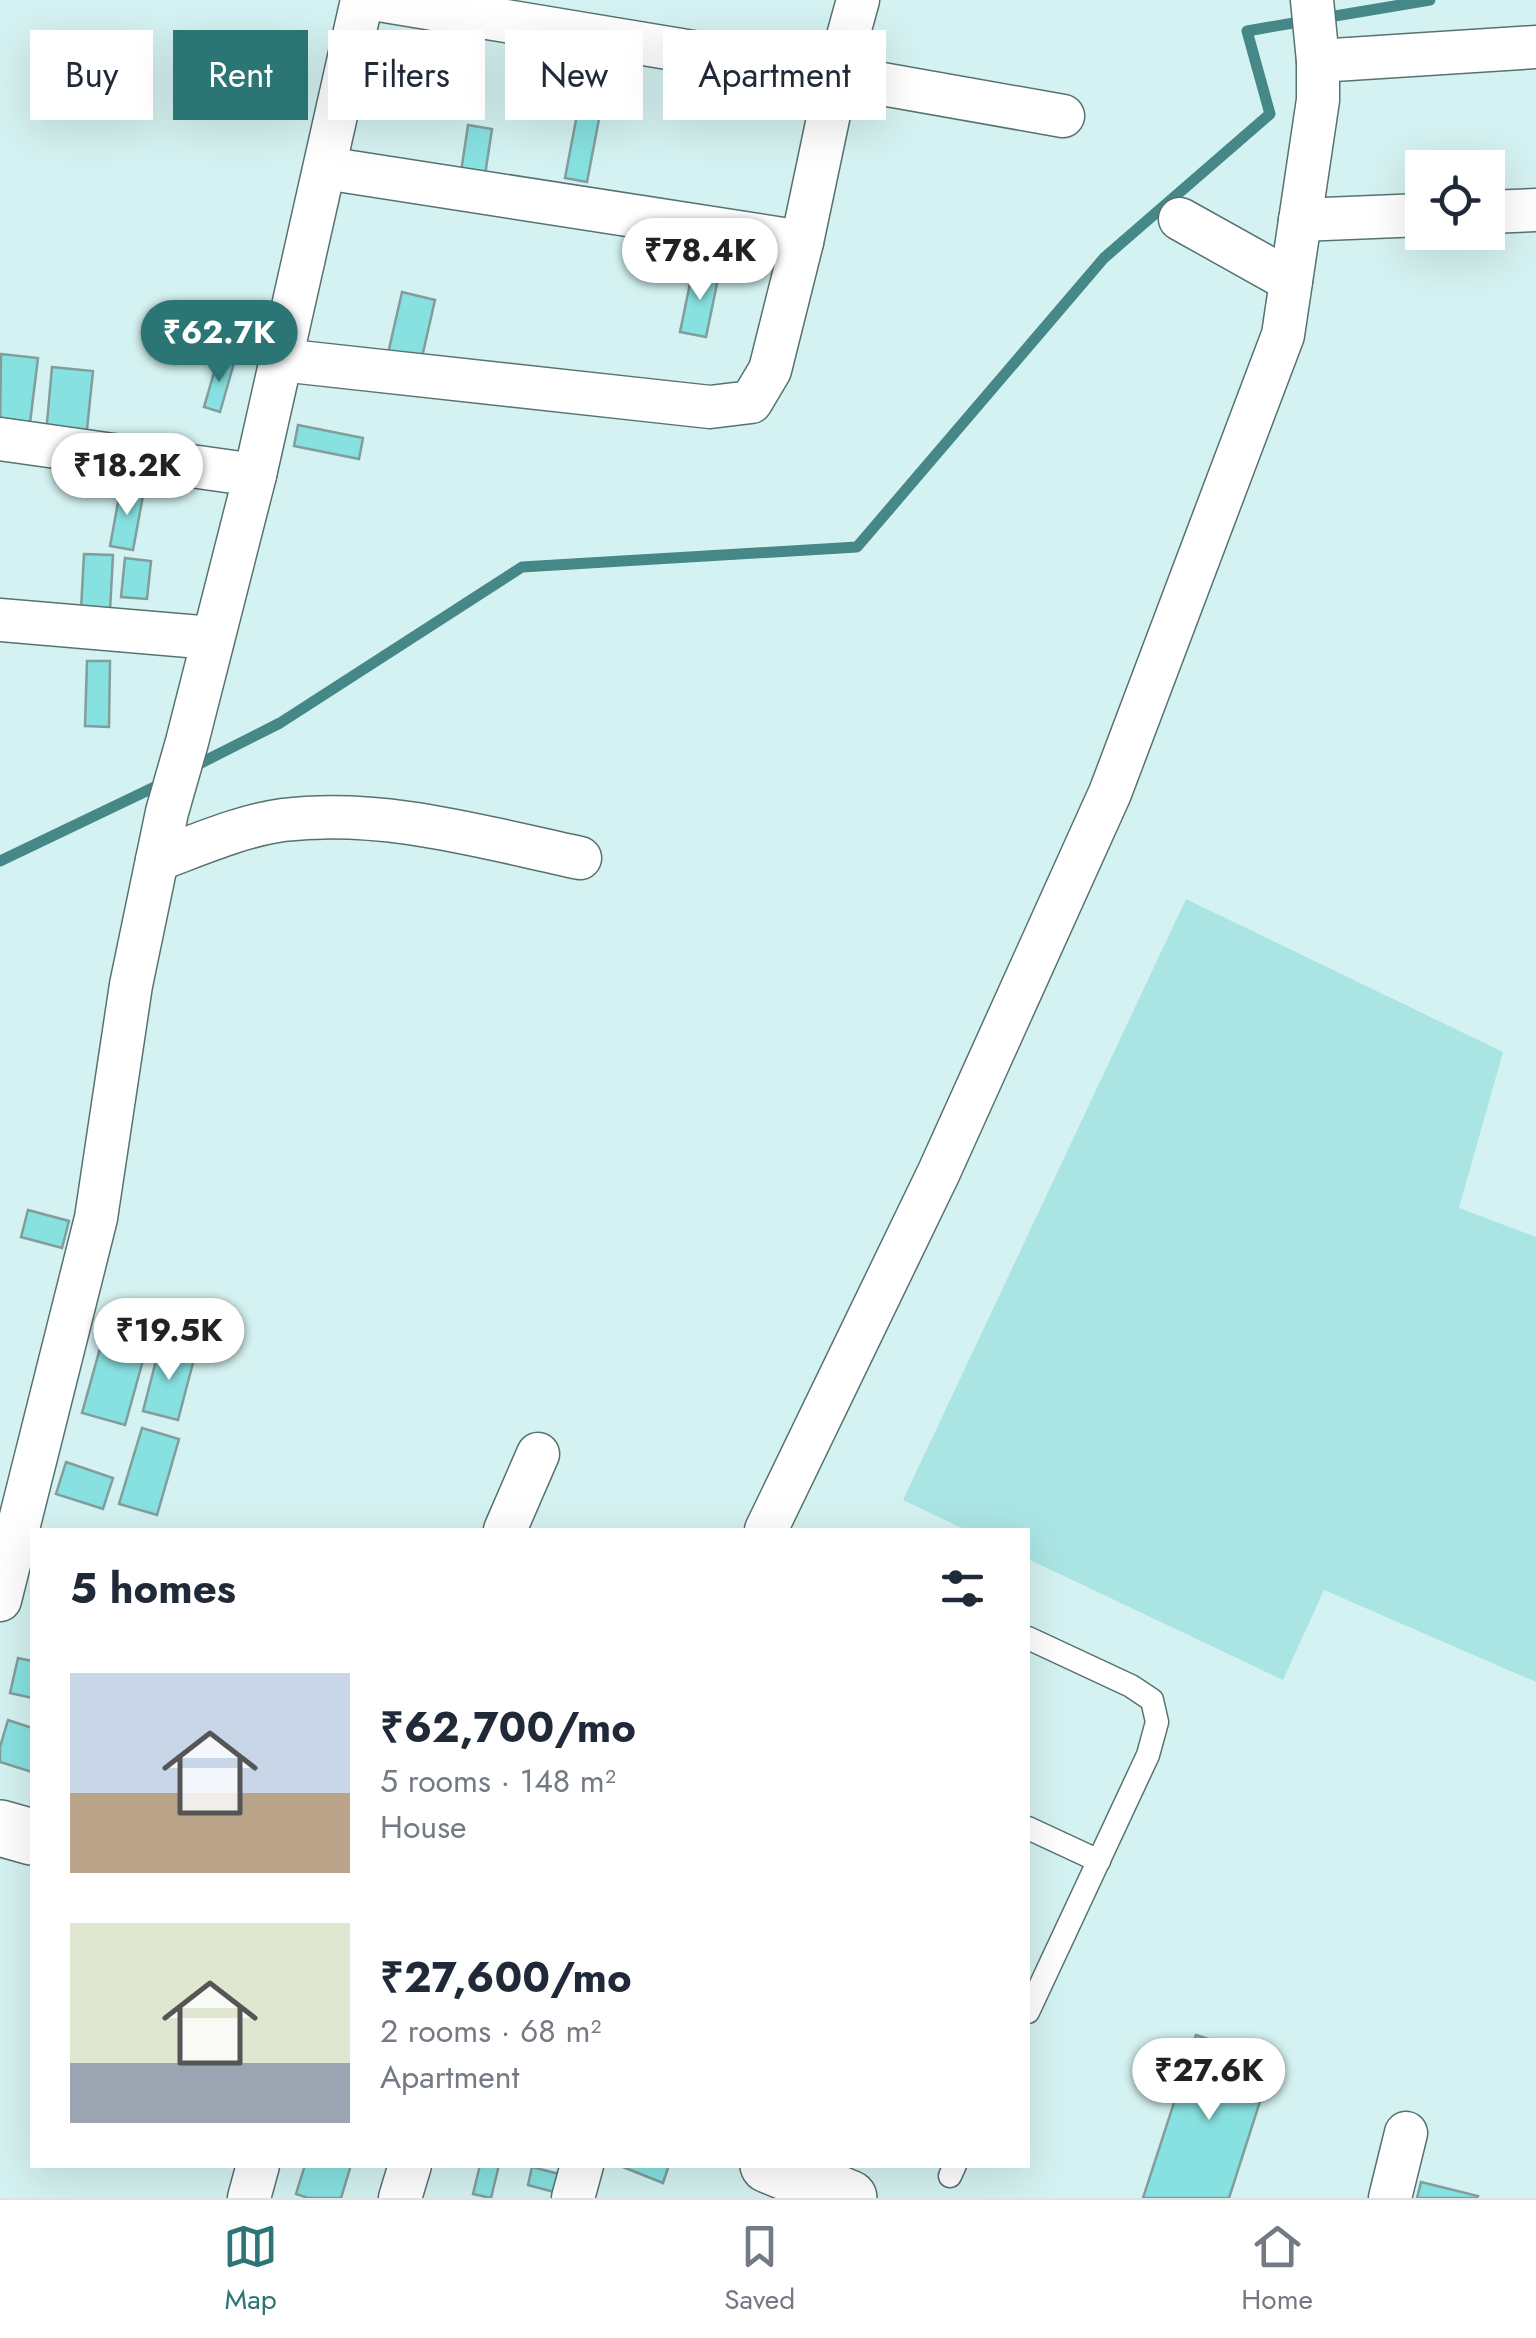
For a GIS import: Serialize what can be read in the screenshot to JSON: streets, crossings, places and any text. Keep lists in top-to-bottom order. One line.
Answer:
{"page":{"chip":["Buy","Rent","Filters","New","Apartment"],"price":["₹78.4K","₹62.7K","₹18.2K","₹19.5K","₹27.6K"],"heading":"5 homes","list":[{"name":"₹62,700/mo","note":"5 rooms · 148 m² · House"},{"name":"₹27,600/mo","note":"2 rooms · 68 m² · Apartment"}],"tabs":["Map","Saved","Home"]}}
